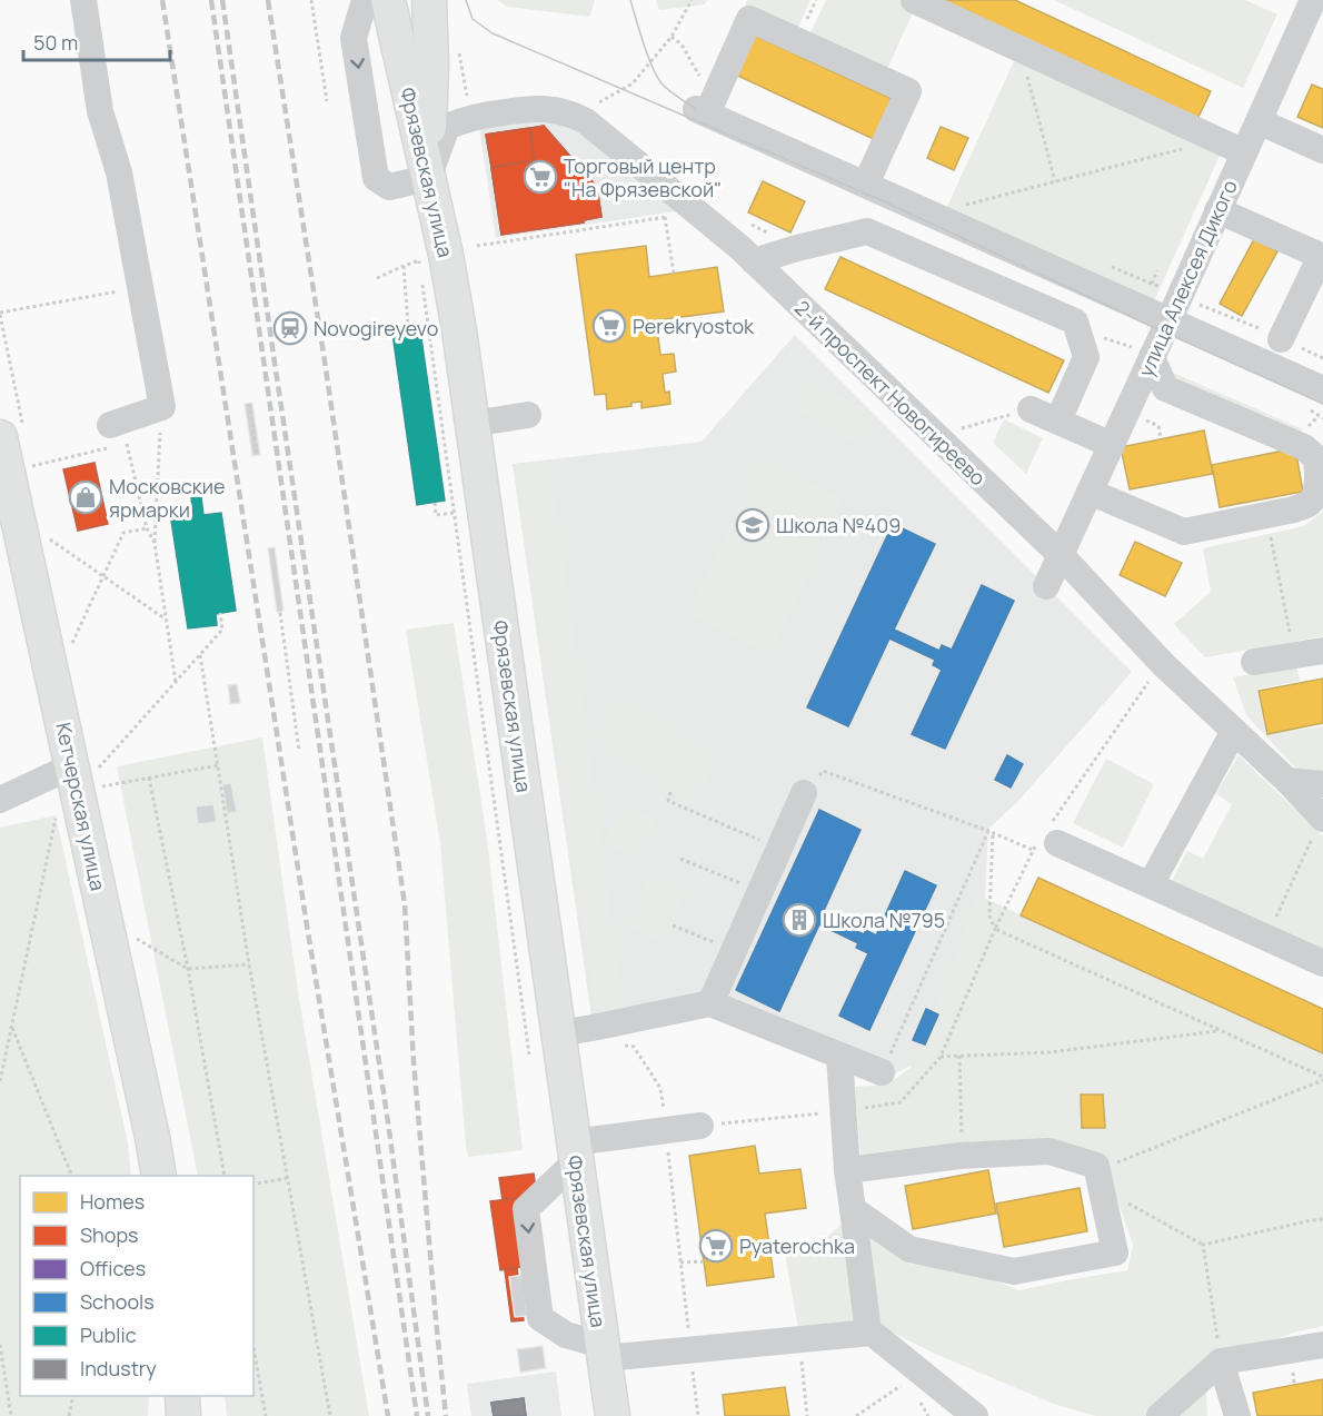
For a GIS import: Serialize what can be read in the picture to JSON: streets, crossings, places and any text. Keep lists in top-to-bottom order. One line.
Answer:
{"streets":{"main road":["Фрязевская улица","Кетчерская улица"],"street":["улица Алексея Дикого","2-й проспект Новогиреево"]},"crossings":[["Фрязевская улица","2-й проспект Новогиреево"],["улица Алексея Дикого","2-й проспект Новогиреево"]],"places":{"supermarket":["Торговый центр \"На Фрязевской\"","Perekryostok","Pyaterochka"],"station":["Novogireyevo"],"shop":["Московские ярмарки"],"school or university":["Школа №409"],"building":["Школа №795"]},"legend":["Homes","Shops","Offices","Schools","Public","Industry"],"scale_bar":"50 m"}
